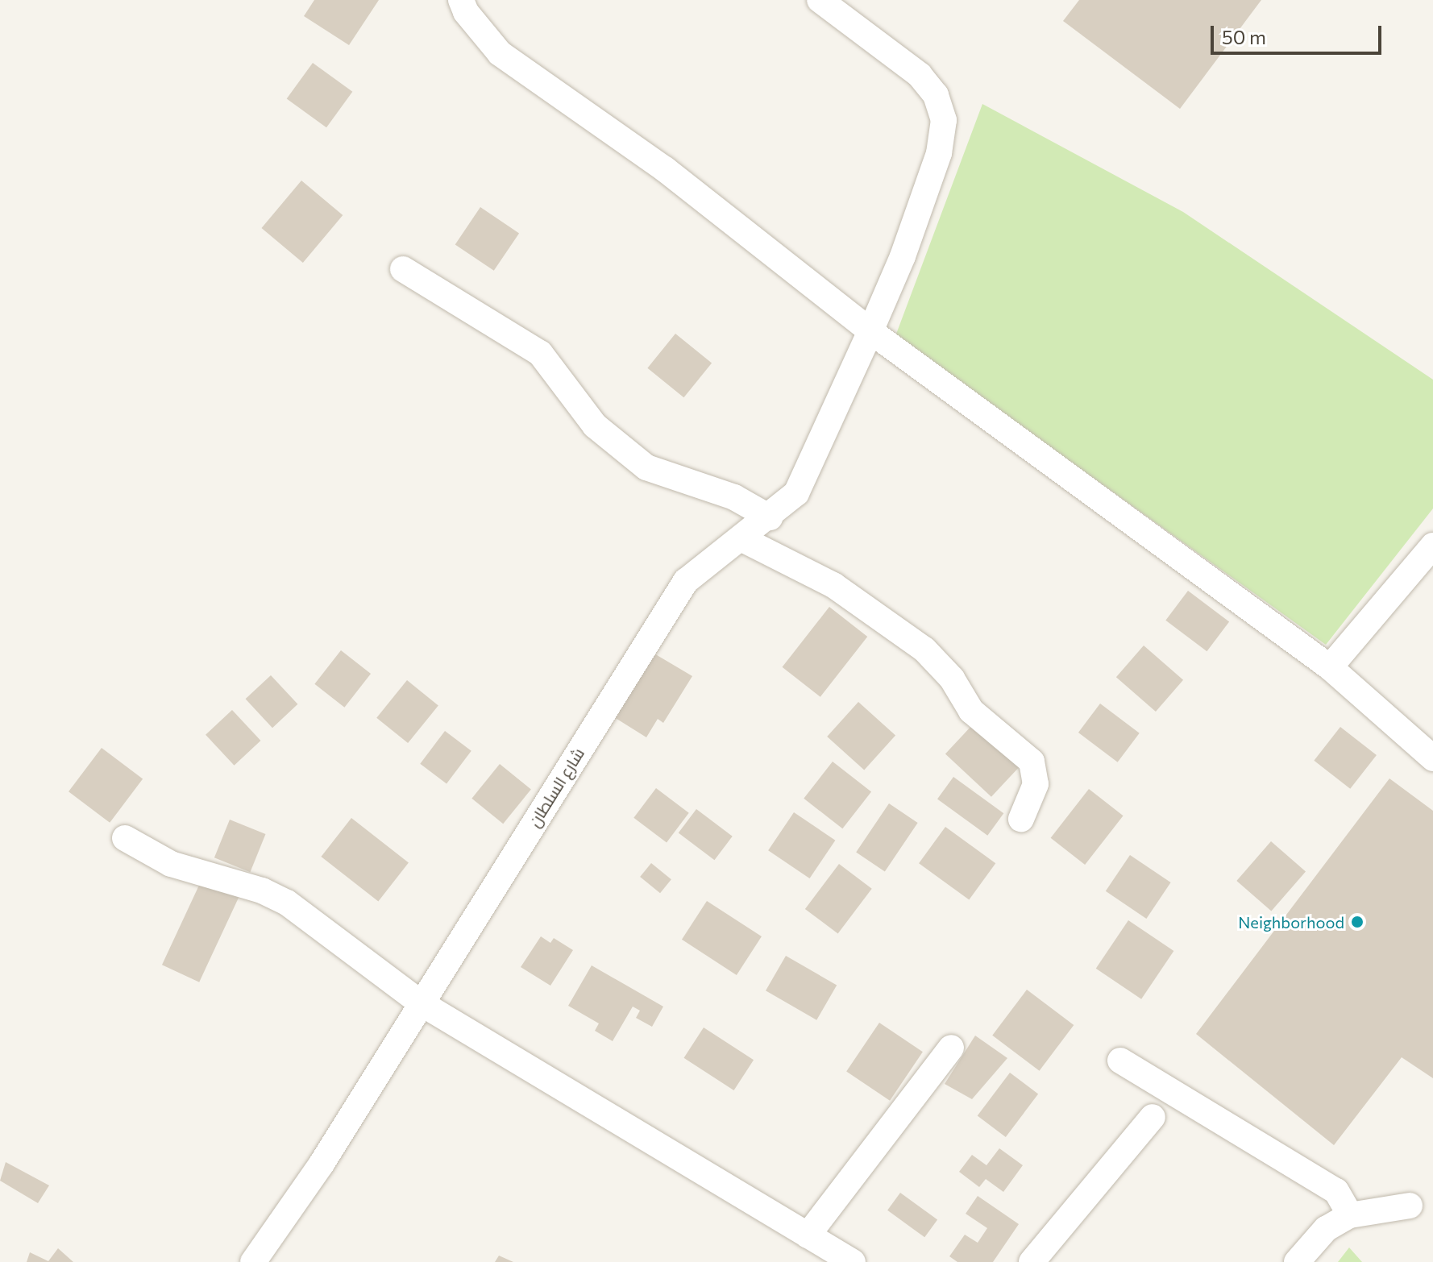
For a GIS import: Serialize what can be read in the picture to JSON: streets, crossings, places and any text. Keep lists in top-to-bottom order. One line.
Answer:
{"streets":{"street":["شارع السلطان"]},"places":["Neighborhood"],"scale_bar":"50 m"}
